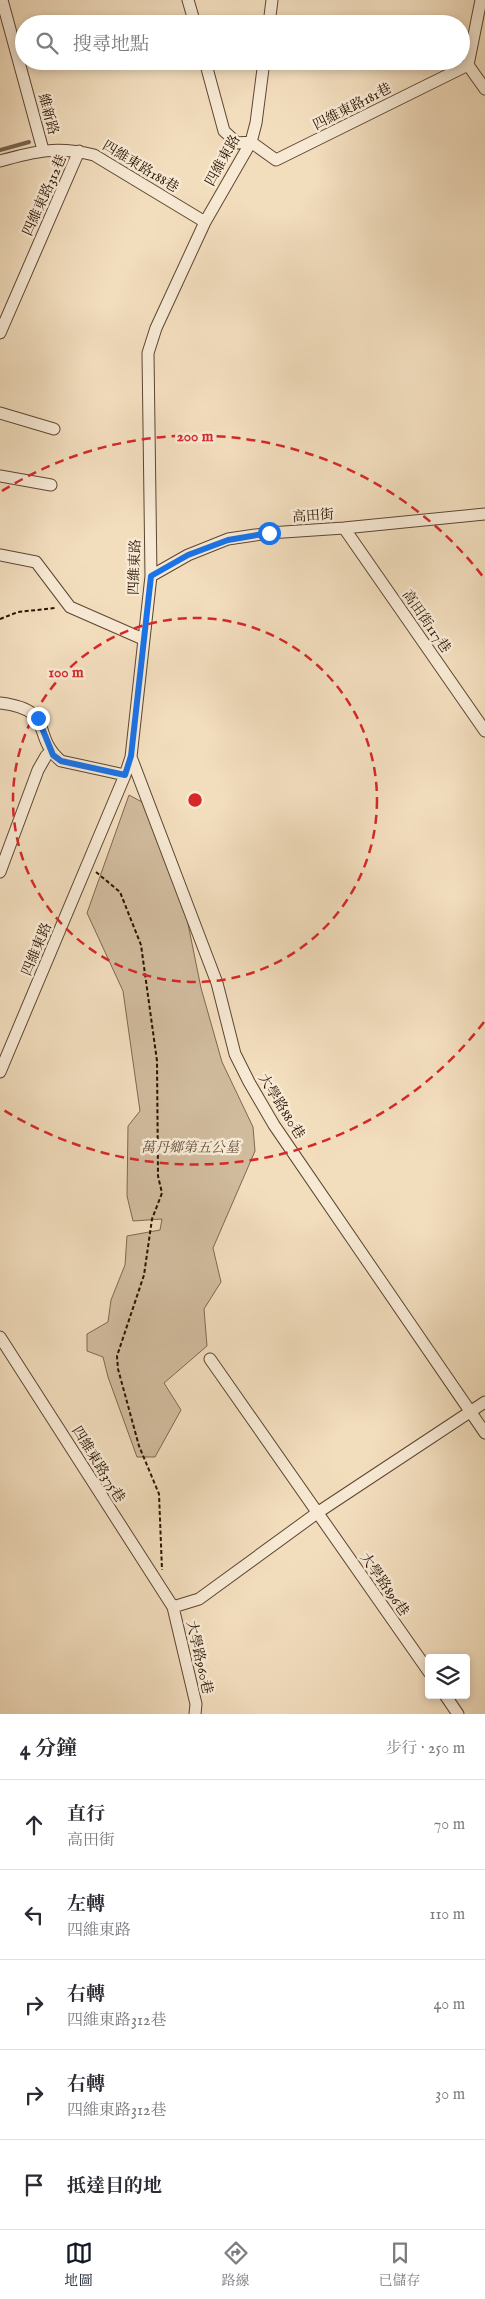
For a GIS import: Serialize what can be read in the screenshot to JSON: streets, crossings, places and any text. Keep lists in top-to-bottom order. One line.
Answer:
{"streets":{"street":["四維東路181巷","維新路","四維東路","四維東路188巷","四維東路312巷","高田街","高田街117巷","大學路880巷","四維東路375巷","大學路896巷","大學路960巷"]},"crossings":[["四維東路181巷","四維東路"],["維新路","四維東路188巷"],["四維東路","四維東路188巷"],["四維東路","高田街"],["四維東路","大學路880巷"],["四維東路188巷","四維東路312巷"],["高田街","高田街117巷"],["四維東路375巷","大學路960巷"]],"parks":["萬丹鄉第五公墓"],"page":{"search":"搜尋地點","heading":["4 分鐘","步行 · 250 m"],"list":[["直行","高田街","70 m"],["左轉","四維東路","110 m"],["右轉","四維東路312巷","40 m"],["右轉","四維東路312巷","30 m"],"抵達目的地"],"nav":["地圖","路線","已儲存"]},"rings":["200 m","100 m"]}
